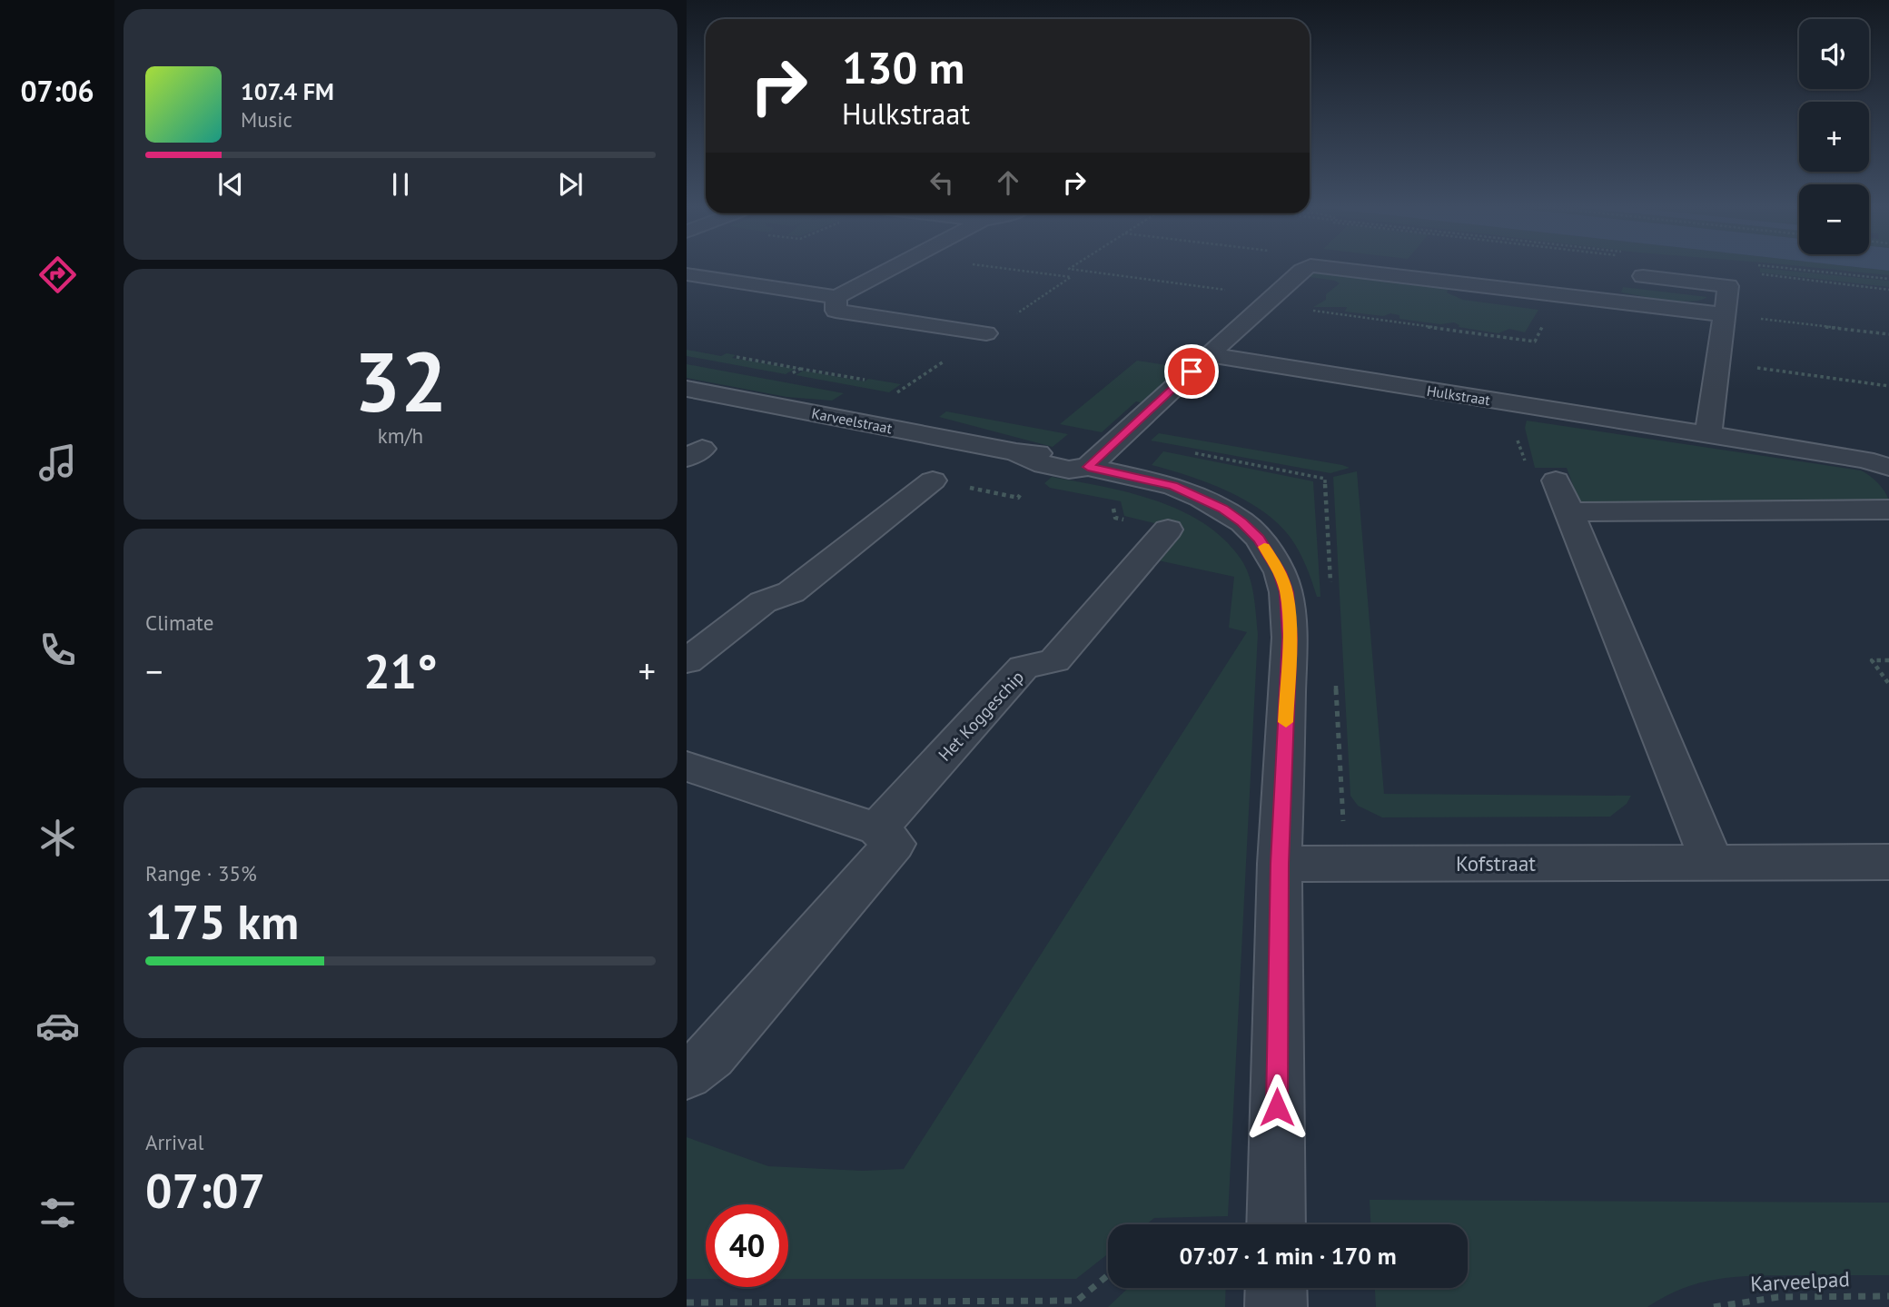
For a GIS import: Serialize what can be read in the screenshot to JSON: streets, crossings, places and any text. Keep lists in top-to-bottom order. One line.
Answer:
{"streets":{"street":["Hulkstraat","Karveelstraat","Het Koggeschip","Kofstraat"],"path":["Karveelpad"]},"crossings":[["Karveelstraat","Kofstraat"]],"page":{"tabs":"07:06","map_buttons":["+","−"],"turn":["130 m","Hulkstraat"],"song":["107.4 FM","Music"],"tile":[["32","km/h"],"Climate",["Range · 35%","175 km"],["Arrival","07:07"]],"heat":["−","21°","+"],"limit":"40","trip":"07:07 · 1 min · 170 m"}}
